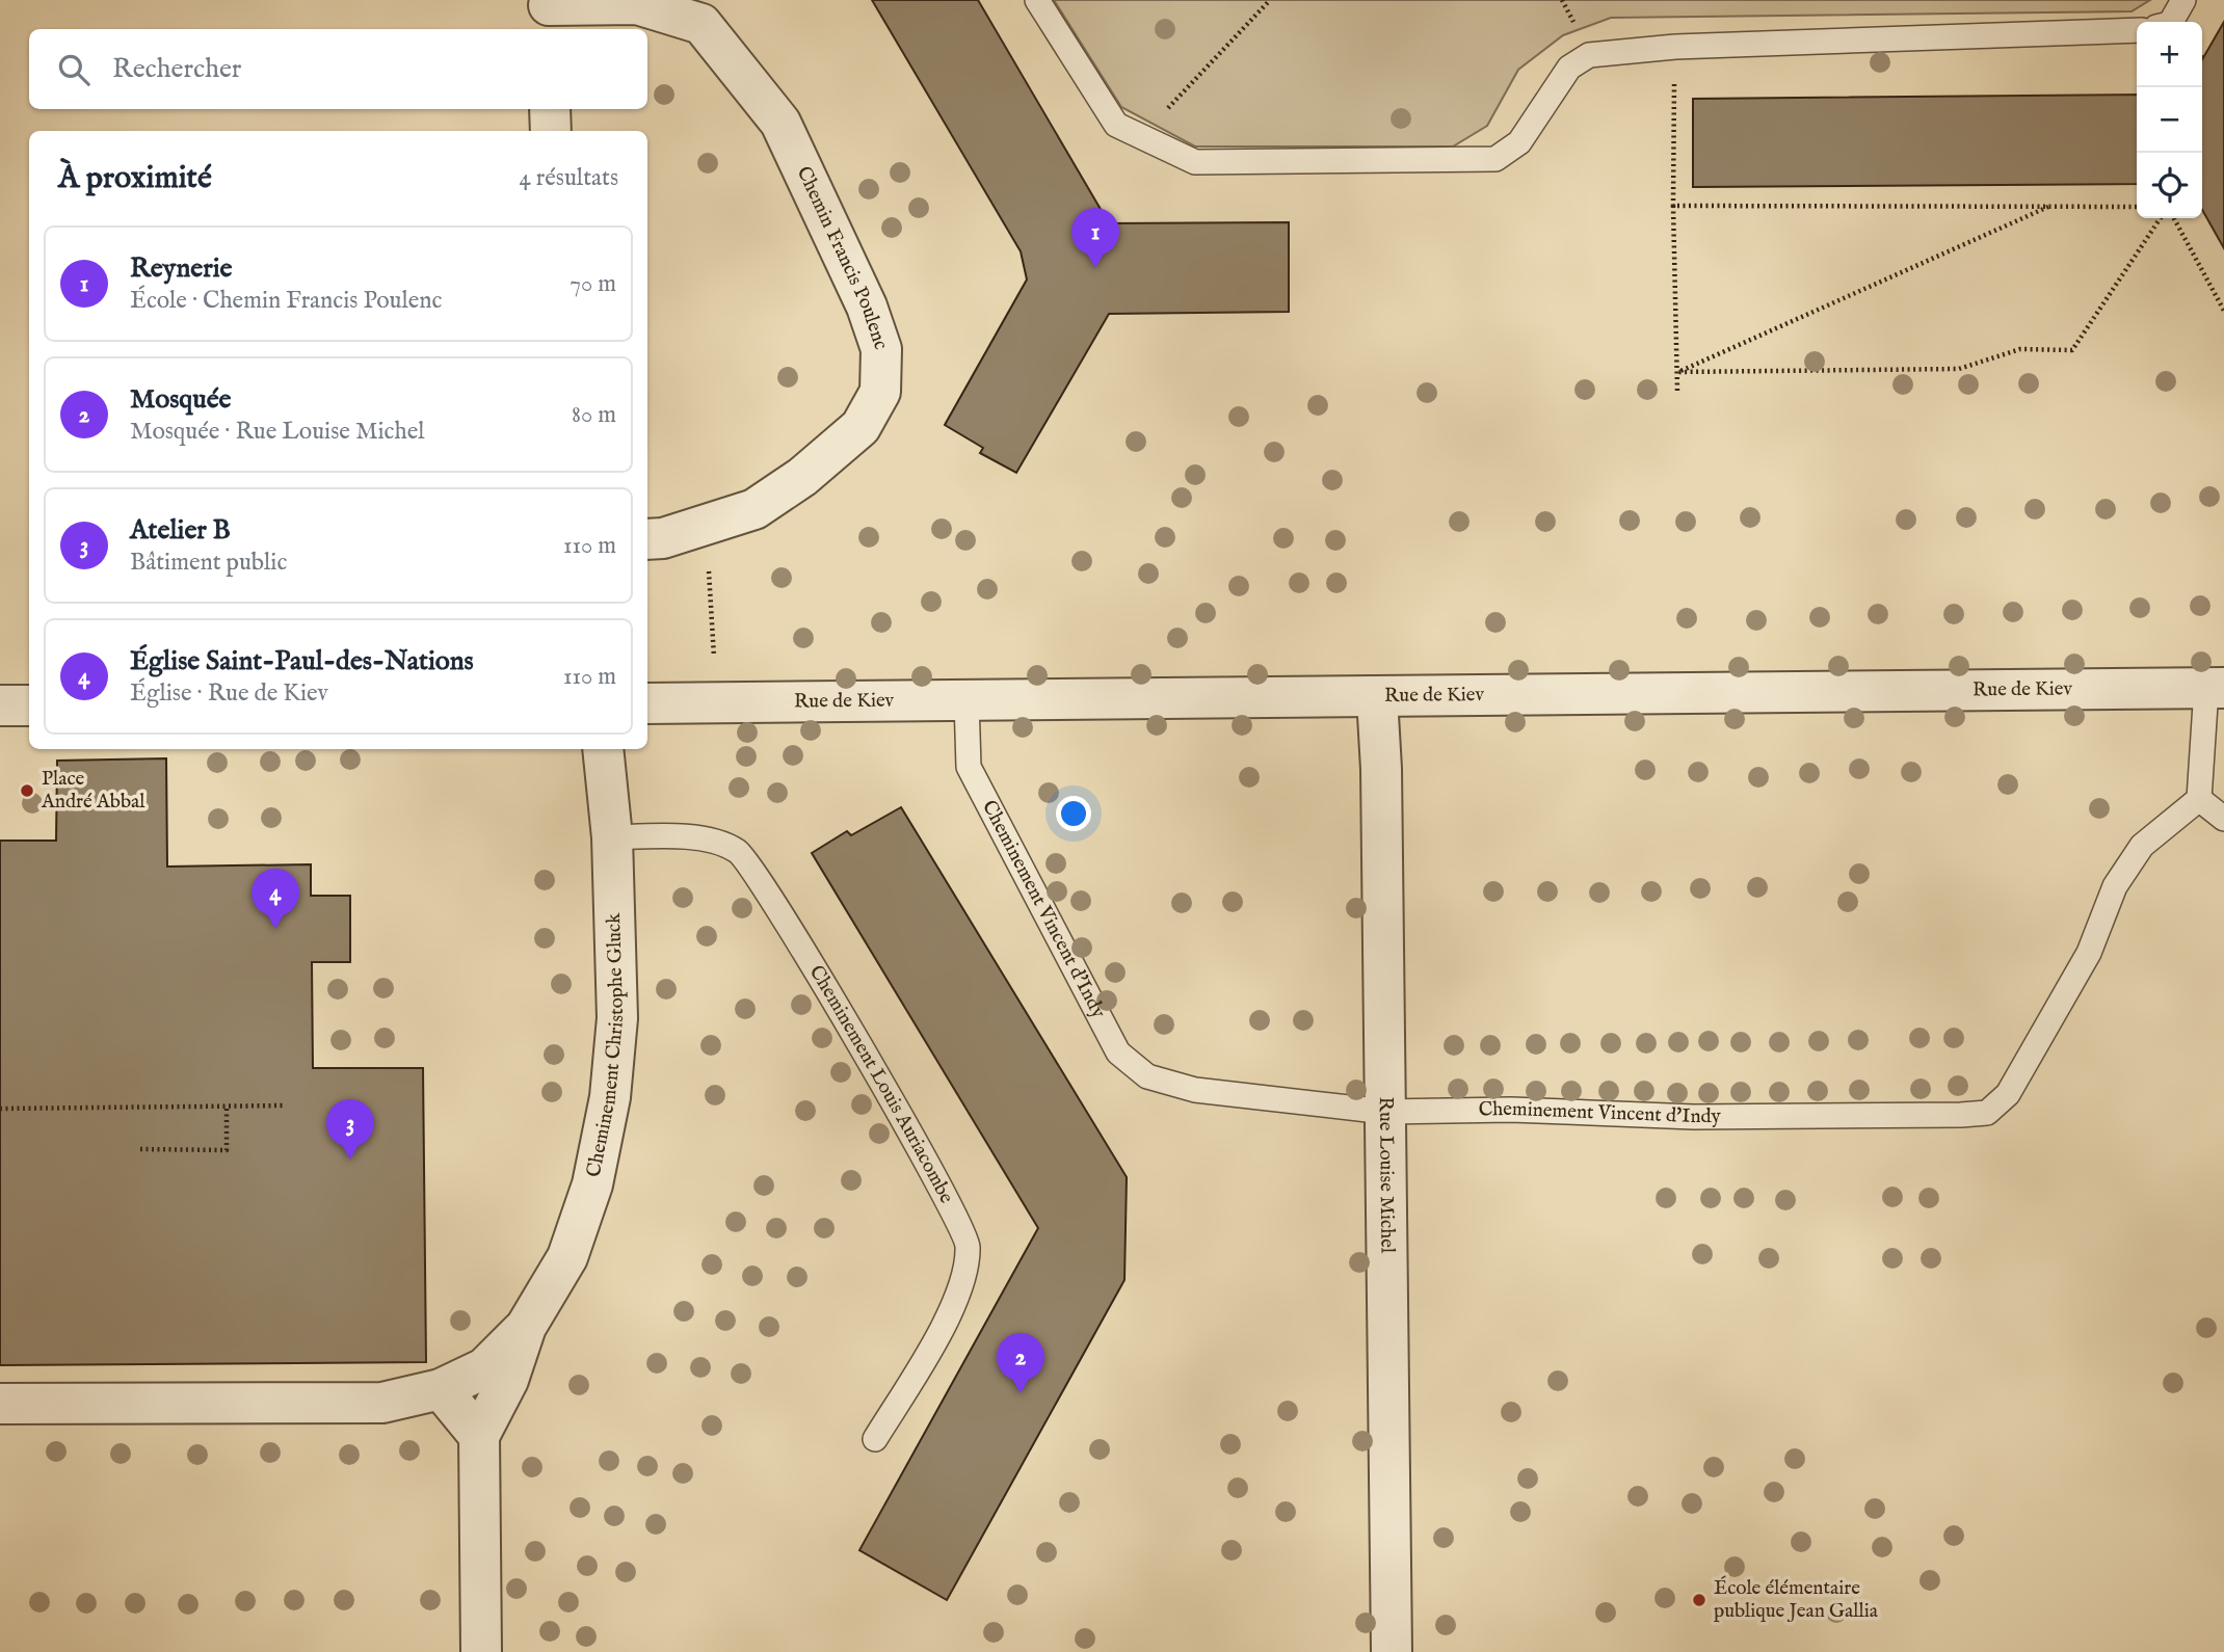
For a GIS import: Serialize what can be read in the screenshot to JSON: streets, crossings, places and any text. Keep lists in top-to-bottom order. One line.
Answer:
{"streets":{"street":["Chemin Francis Poulenc","Rue de Kiev","Cheminement Christophe Gluck","Rue Louise Michel"],"lane":["Cheminement Vincent d'Indy","Cheminement Louis Auriacombe"]},"crossings":[["Rue de Kiev","Cheminement Vincent d'Indy"],["Rue de Kiev","Rue Louise Michel"],["Cheminement Vincent d'Indy","Rue Louise Michel"],["Cheminement Christophe Gluck","Cheminement Louis Auriacombe"]],"places":["Place André Abbal","École élémentaire publique Jean Gallia"],"page":{"map_buttons":["+","−"],"search":"Rechercher","heading":["À proximité","4 résultats"],"pins":["1","4","3","2"],"list":[{"mark":"1","name":"Reynerie","note":"École · Chemin Francis Poulenc","value":"70 m"},{"mark":"2","name":"Mosquée","note":"Mosquée · Rue Louise Michel","value":"80 m"},{"mark":"3","name":"Atelier B","note":"Bâtiment public","value":"110 m"},{"mark":"4","name":"Église Saint-Paul-des-Nations","note":"Église · Rue de Kiev","value":"110 m"}]}}
